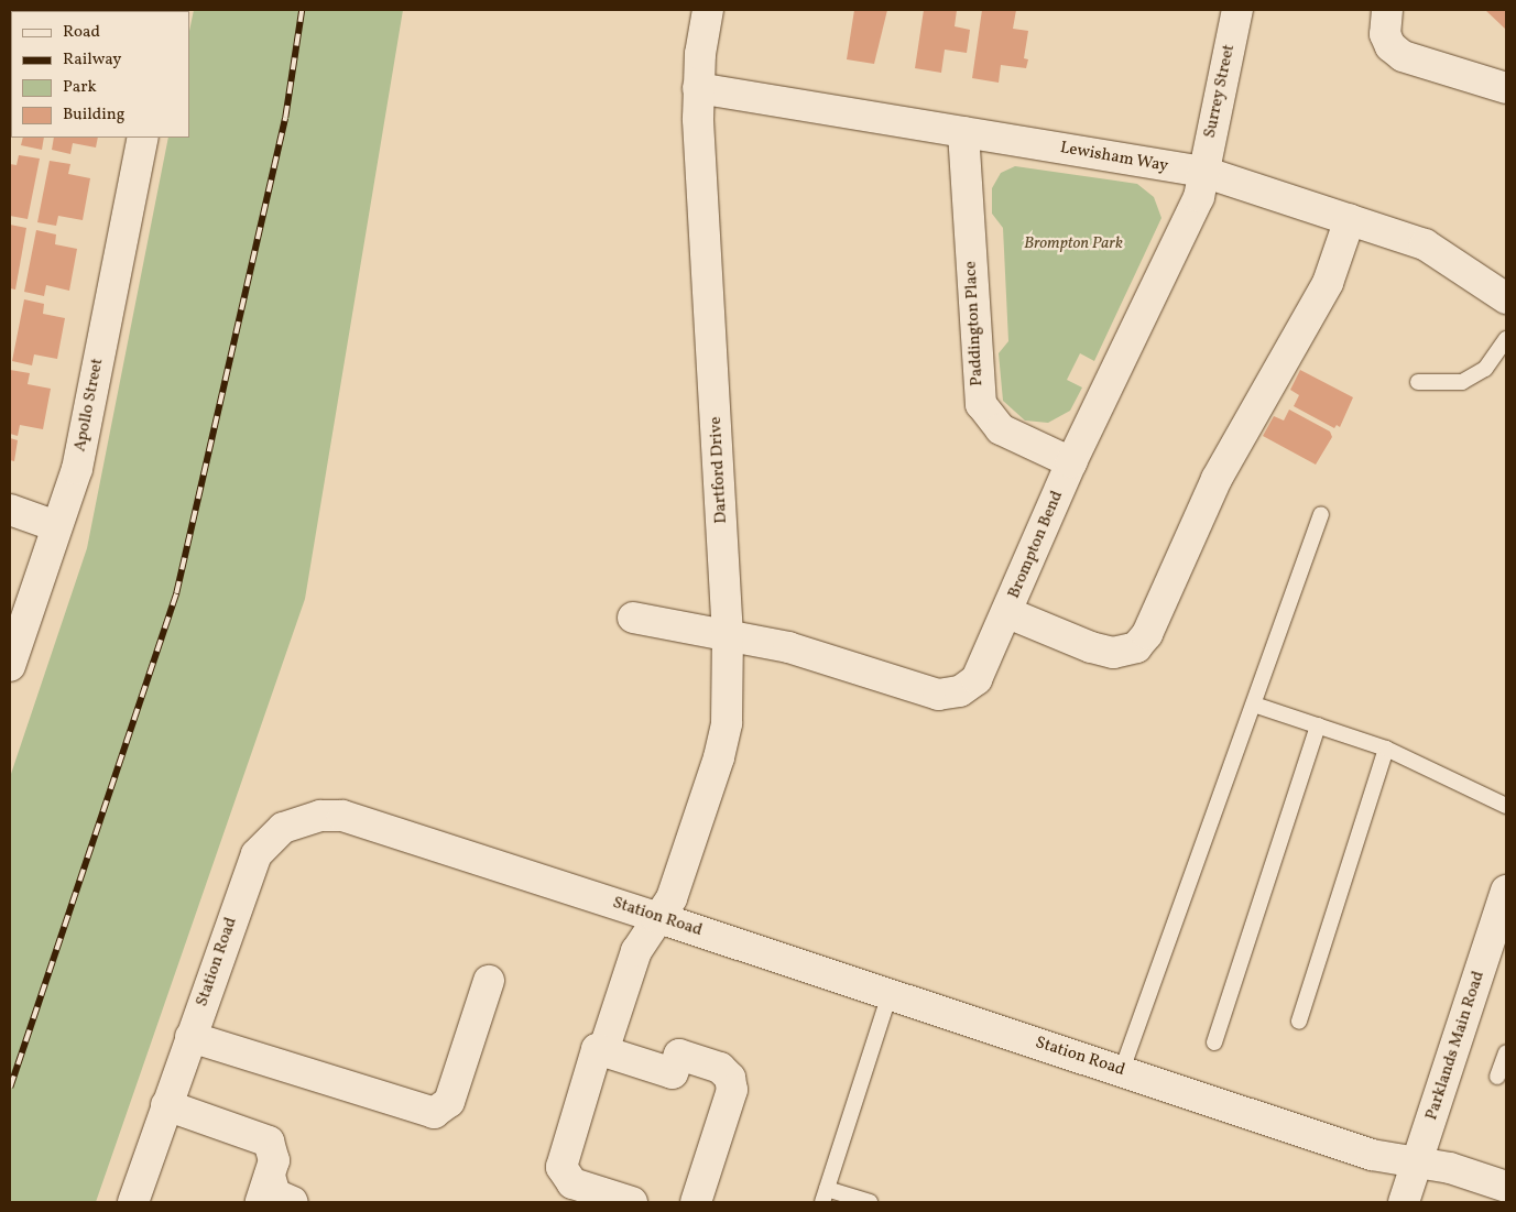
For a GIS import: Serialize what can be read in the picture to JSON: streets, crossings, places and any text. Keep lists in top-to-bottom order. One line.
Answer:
{"streets":{"street":["Surrey Street","Lewisham Way","Paddington Place","Apollo Street","Dartford Drive","Brompton Bend","Station Road","Parklands Main Road"]},"crossings":[["Surrey Street","Lewisham Way"],["Surrey Street","Brompton Bend"],["Lewisham Way","Paddington Place"],["Lewisham Way","Dartford Drive"],["Lewisham Way","Brompton Bend"],["Paddington Place","Brompton Bend"],["Dartford Drive","Brompton Bend"],["Dartford Drive","Station Road"],["Station Road","Parklands Main Road"]],"parks":["Brompton Park"],"legend":["Road","Railway","Park","Building"]}
